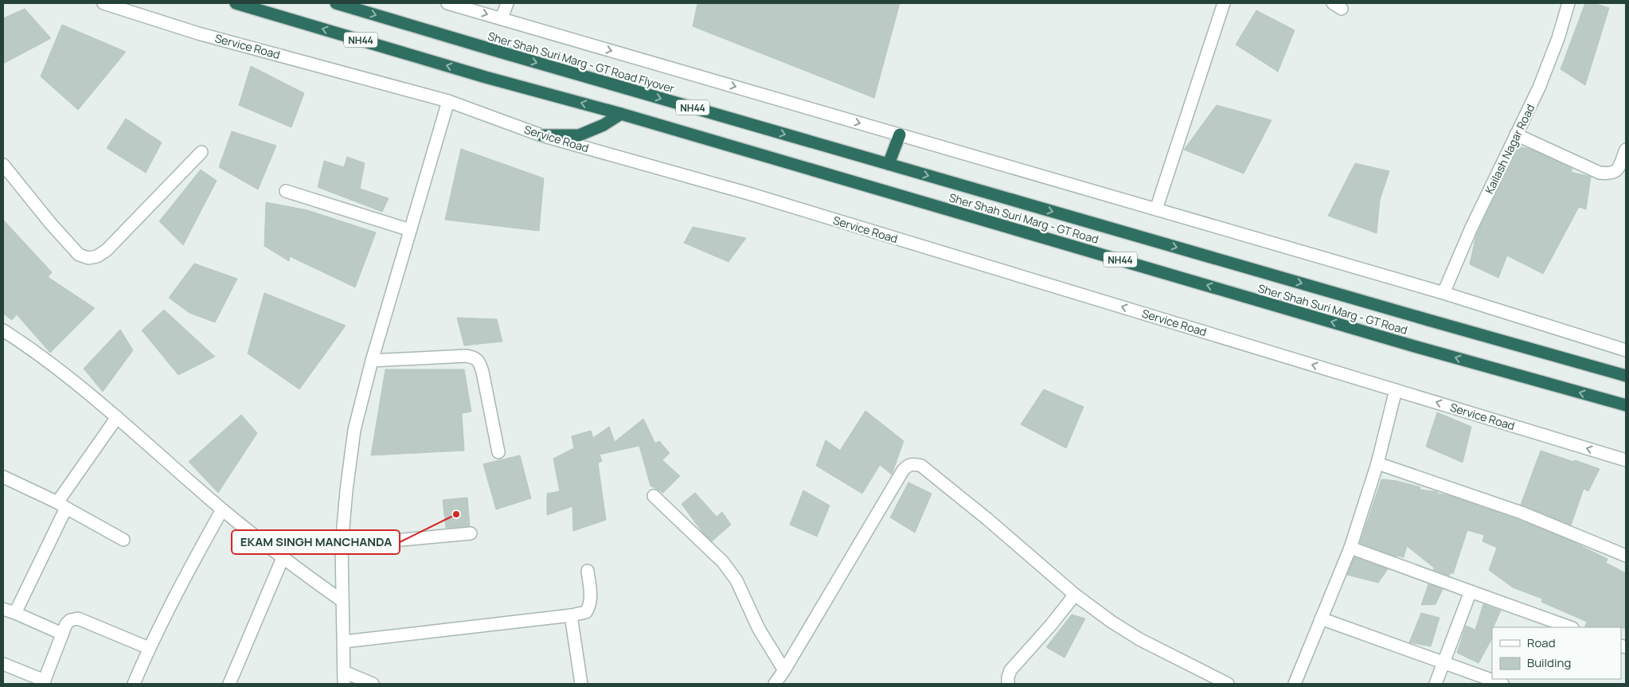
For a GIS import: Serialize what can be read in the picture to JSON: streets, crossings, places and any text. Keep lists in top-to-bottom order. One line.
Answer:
{"streets":{"highway":["NH44","Sher Shah Suri Marg - GT Road Flyover","Sher Shah Suri Marg - GT Road"],"street":["Service Road","Kailash Nagar Road"]},"crossings":[["NH44","Sher Shah Suri Marg - GT Road"],["Sher Shah Suri Marg - GT Road Flyover","Sher Shah Suri Marg - GT Road"]],"places":["EKAM SINGH MANCHANDA"],"legend":["Road","Building"]}
